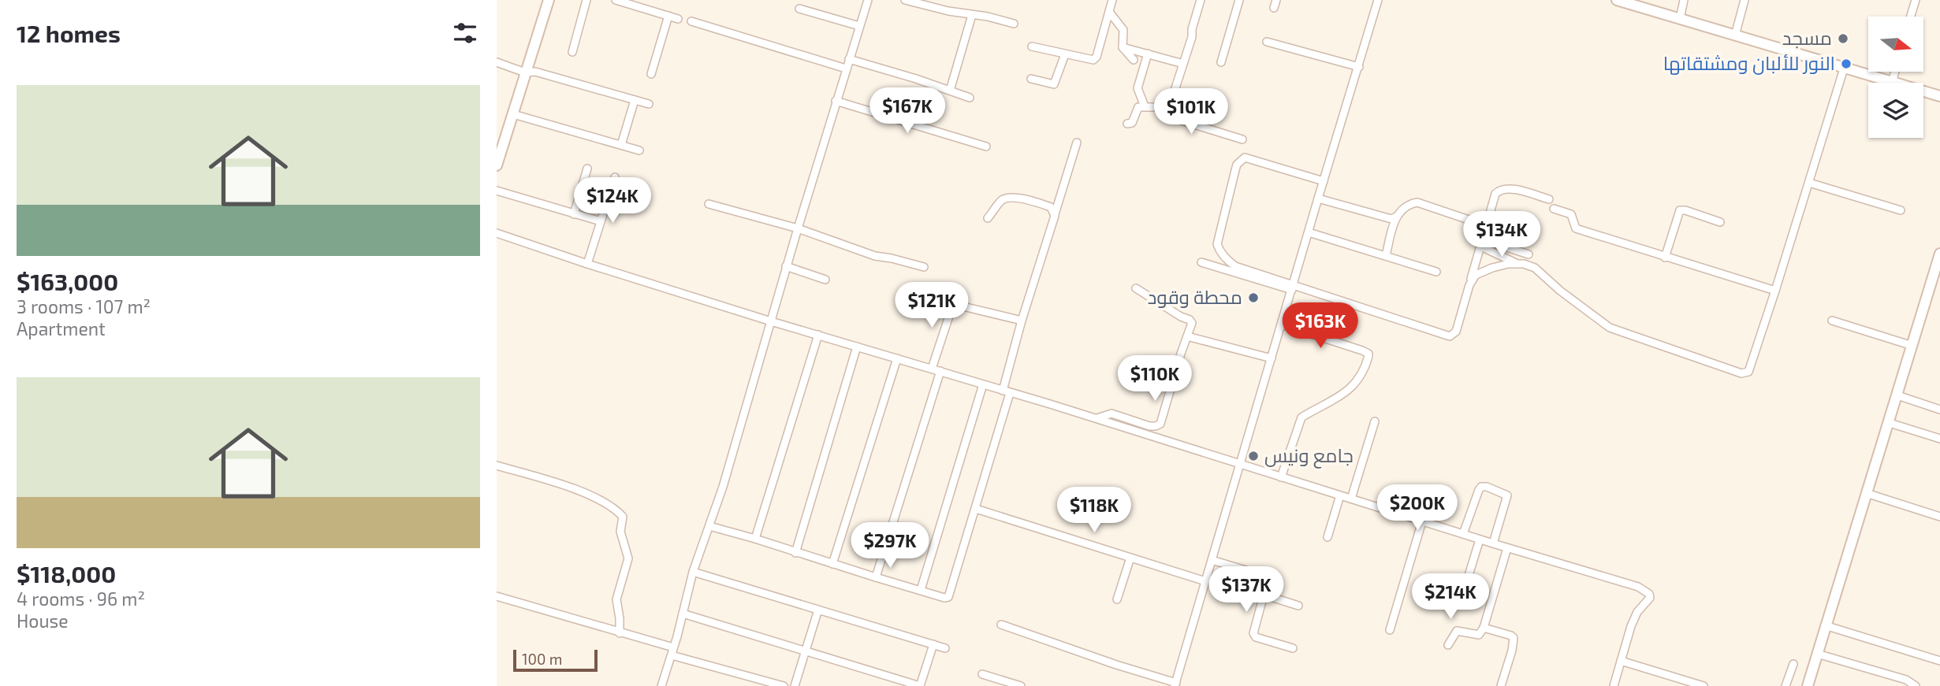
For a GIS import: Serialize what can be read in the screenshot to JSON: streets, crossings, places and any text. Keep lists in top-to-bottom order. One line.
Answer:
{"places":["مسجد","النور للألبان ومشتقاتها","محطة وقود","جامع ونيس"],"scale_bar":"100 m","north":"right","page":{"heading":"12 homes","list":[{"name":"$163,000","note":"3 rooms · 107 m² · Apartment"},{"name":"$118,000","note":"4 rooms · 96 m² · House"}],"price":["$167K","$101K","$124K","$134K","$121K","$163K","$110K","$200K","$118K","$297K","$137K","$214K"],"scale":"100 m"}}
